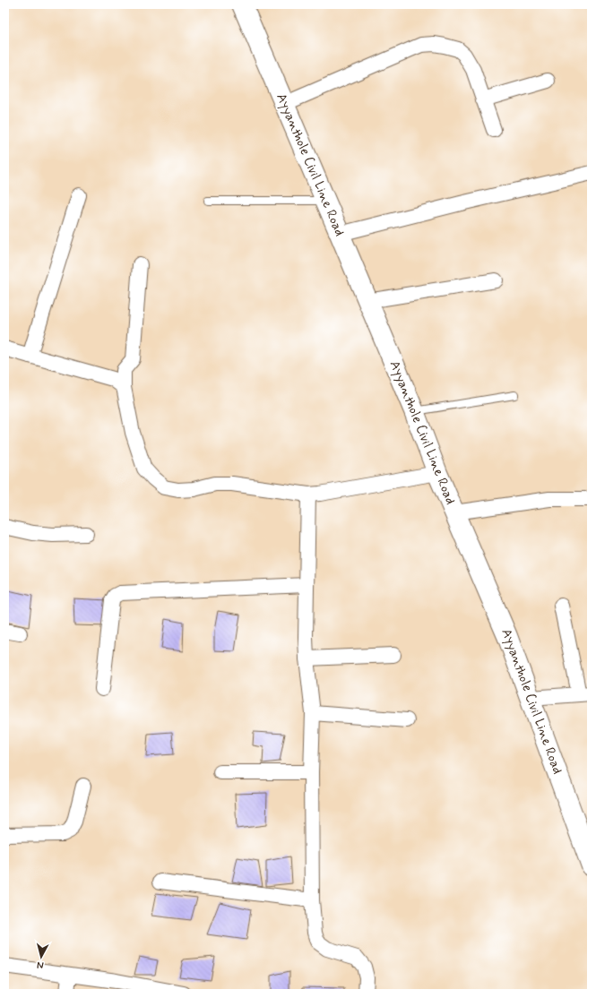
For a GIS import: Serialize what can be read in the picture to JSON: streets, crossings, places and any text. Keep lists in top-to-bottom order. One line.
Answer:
{"streets":{"main road":["Ayyanthole Civil Line Road"]},"north":"bottom"}
